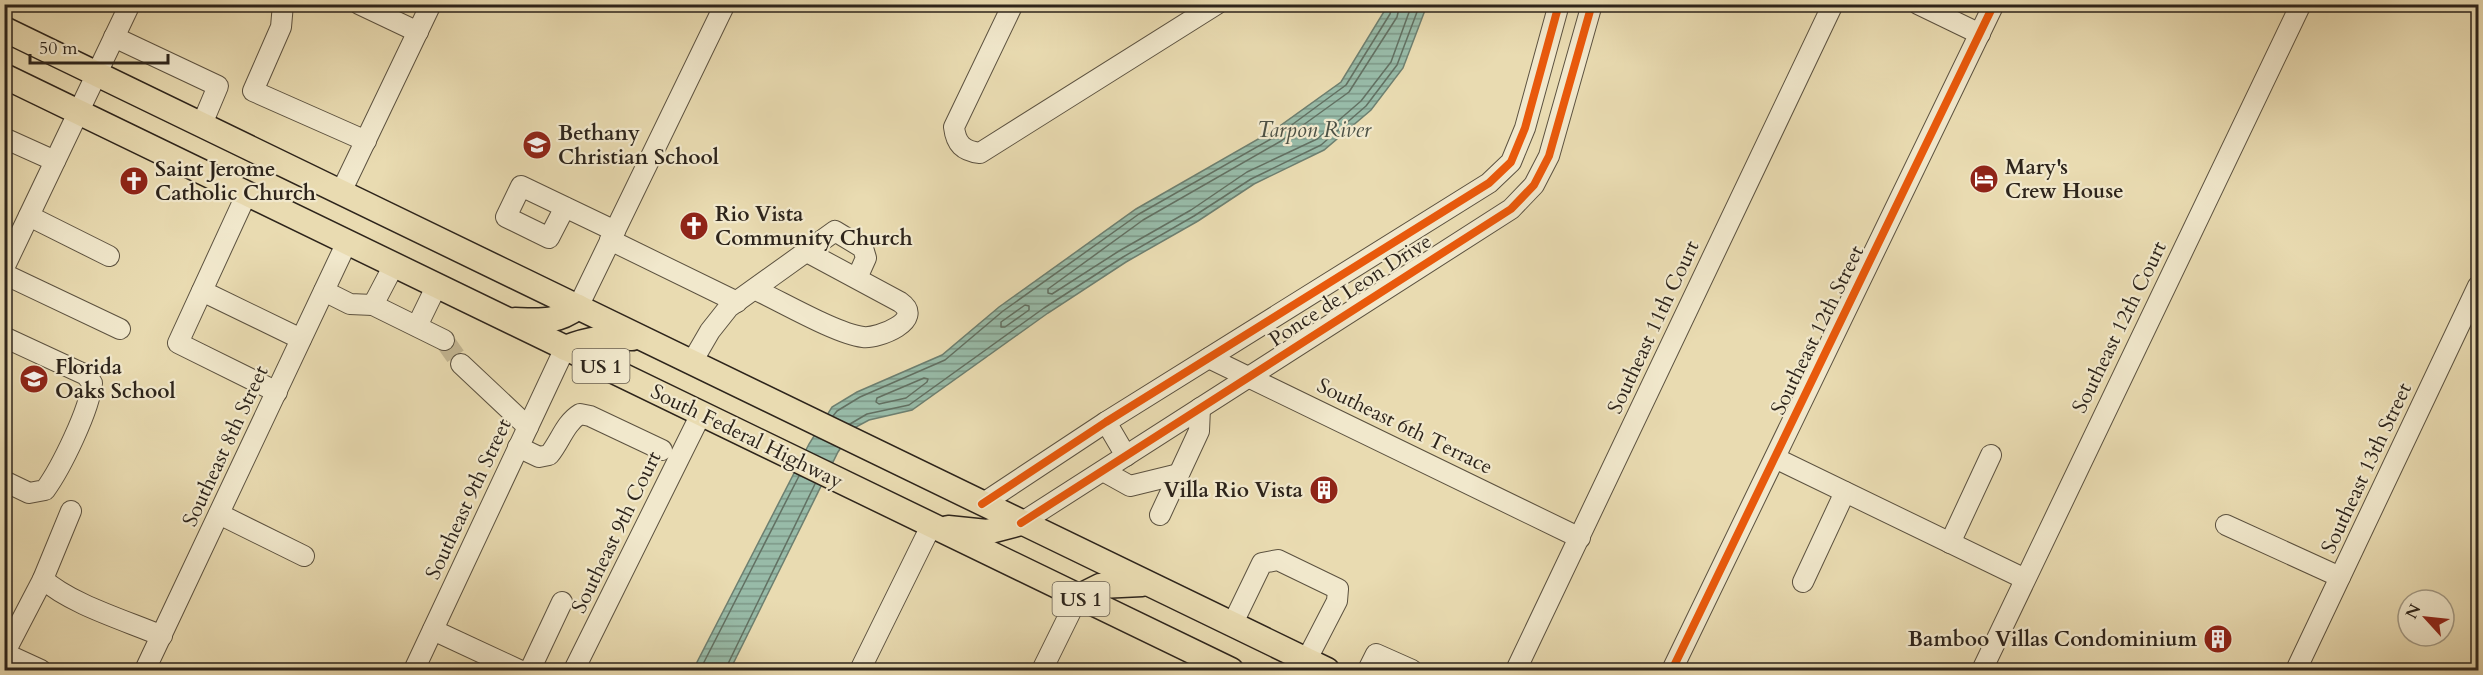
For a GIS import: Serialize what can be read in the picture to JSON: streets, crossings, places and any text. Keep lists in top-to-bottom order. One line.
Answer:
{"streets":{"main road":["US 1","South Federal Highway"],"street":["Ponce de Leon Drive","Southeast 11th Court","Southeast 12th Court","Southeast 12th Street","Southeast 6th Terrace","Southeast 8th Street","Southeast 13th Street","Southeast 9th Street","Southeast 9th Court"]},"crossings":[["Ponce de Leon Drive","Southeast 6th Terrace"],["Ponce de Leon Drive","South Federal Highway"],["Southeast 11th Court","Southeast 6th Terrace"],["US 1","South Federal Highway"],["South Federal Highway","Southeast 8th Street"],["South Federal Highway","Southeast 9th Street"],["South Federal Highway","Southeast 9th Court"]],"water":["Tarpon River"],"places":{"school or university":["Bethany Christian School","Florida Oaks School"],"hotel":["Mary's Crew House"],"church":["Saint Jerome Catholic Church","Rio Vista Community Church"],"building":["Villa Rio Vista","Bamboo Villas Condominium"]},"scale_bar":"50 m","north":"top left"}
